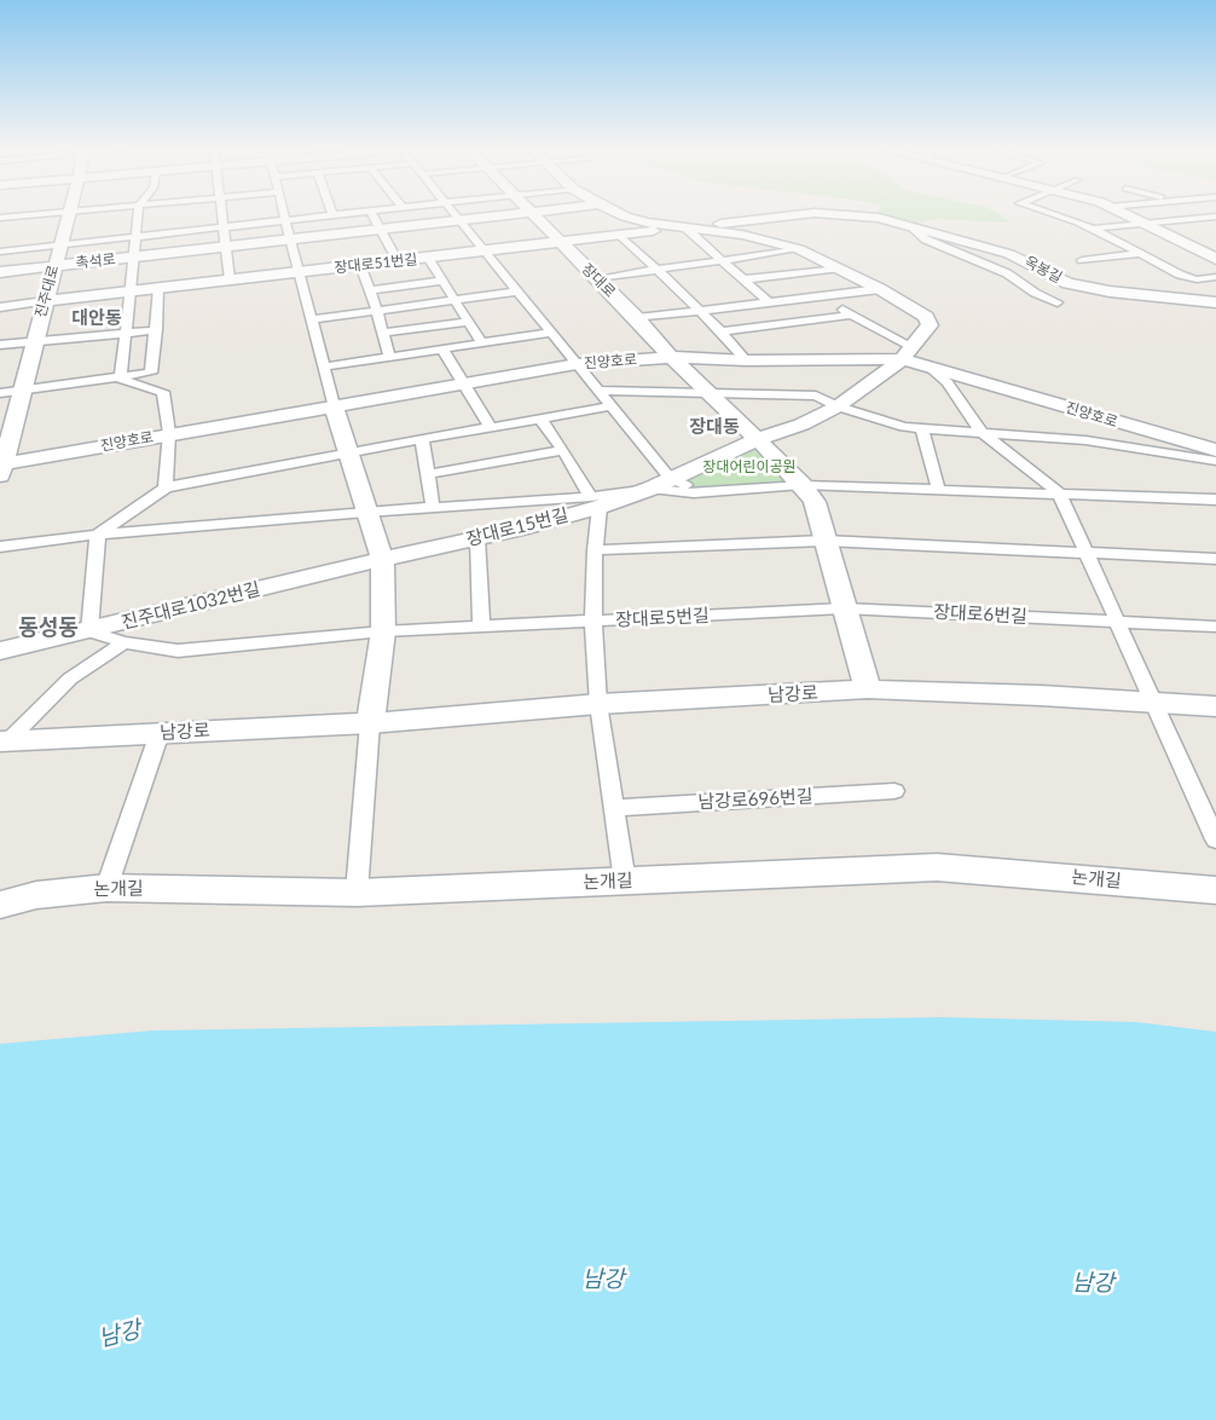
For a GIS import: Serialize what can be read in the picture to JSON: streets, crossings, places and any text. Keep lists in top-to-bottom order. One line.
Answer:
{"streets":{"street":["촉석로","장대로51번길","옥봉길","장대로","진주대로","진양호로","장대로15번길","진주대로1032번길","장대로6번길","장대로5번길","남강로","남강로696번길","논개길"]},"crossings":[["촉석로","진주대로"],["장대로51번길","옥봉길"],["장대로51번길","장대로"],["장대로51번길","진주대로"],["옥봉길","장대로"],["장대로","진양호로"],["장대로","장대로15번길"],["장대로","장대로6번길"],["장대로","장대로5번길"],["장대로","남강로"],["진주대로","진양호로"],["장대로15번길","진주대로1032번길"],["진주대로1032번길","장대로5번길"],["장대로6번길","장대로5번길"]],"districts":["대안동","장대동","동성동"],"water":["남강"],"parks":["장대어린이공원"]}
